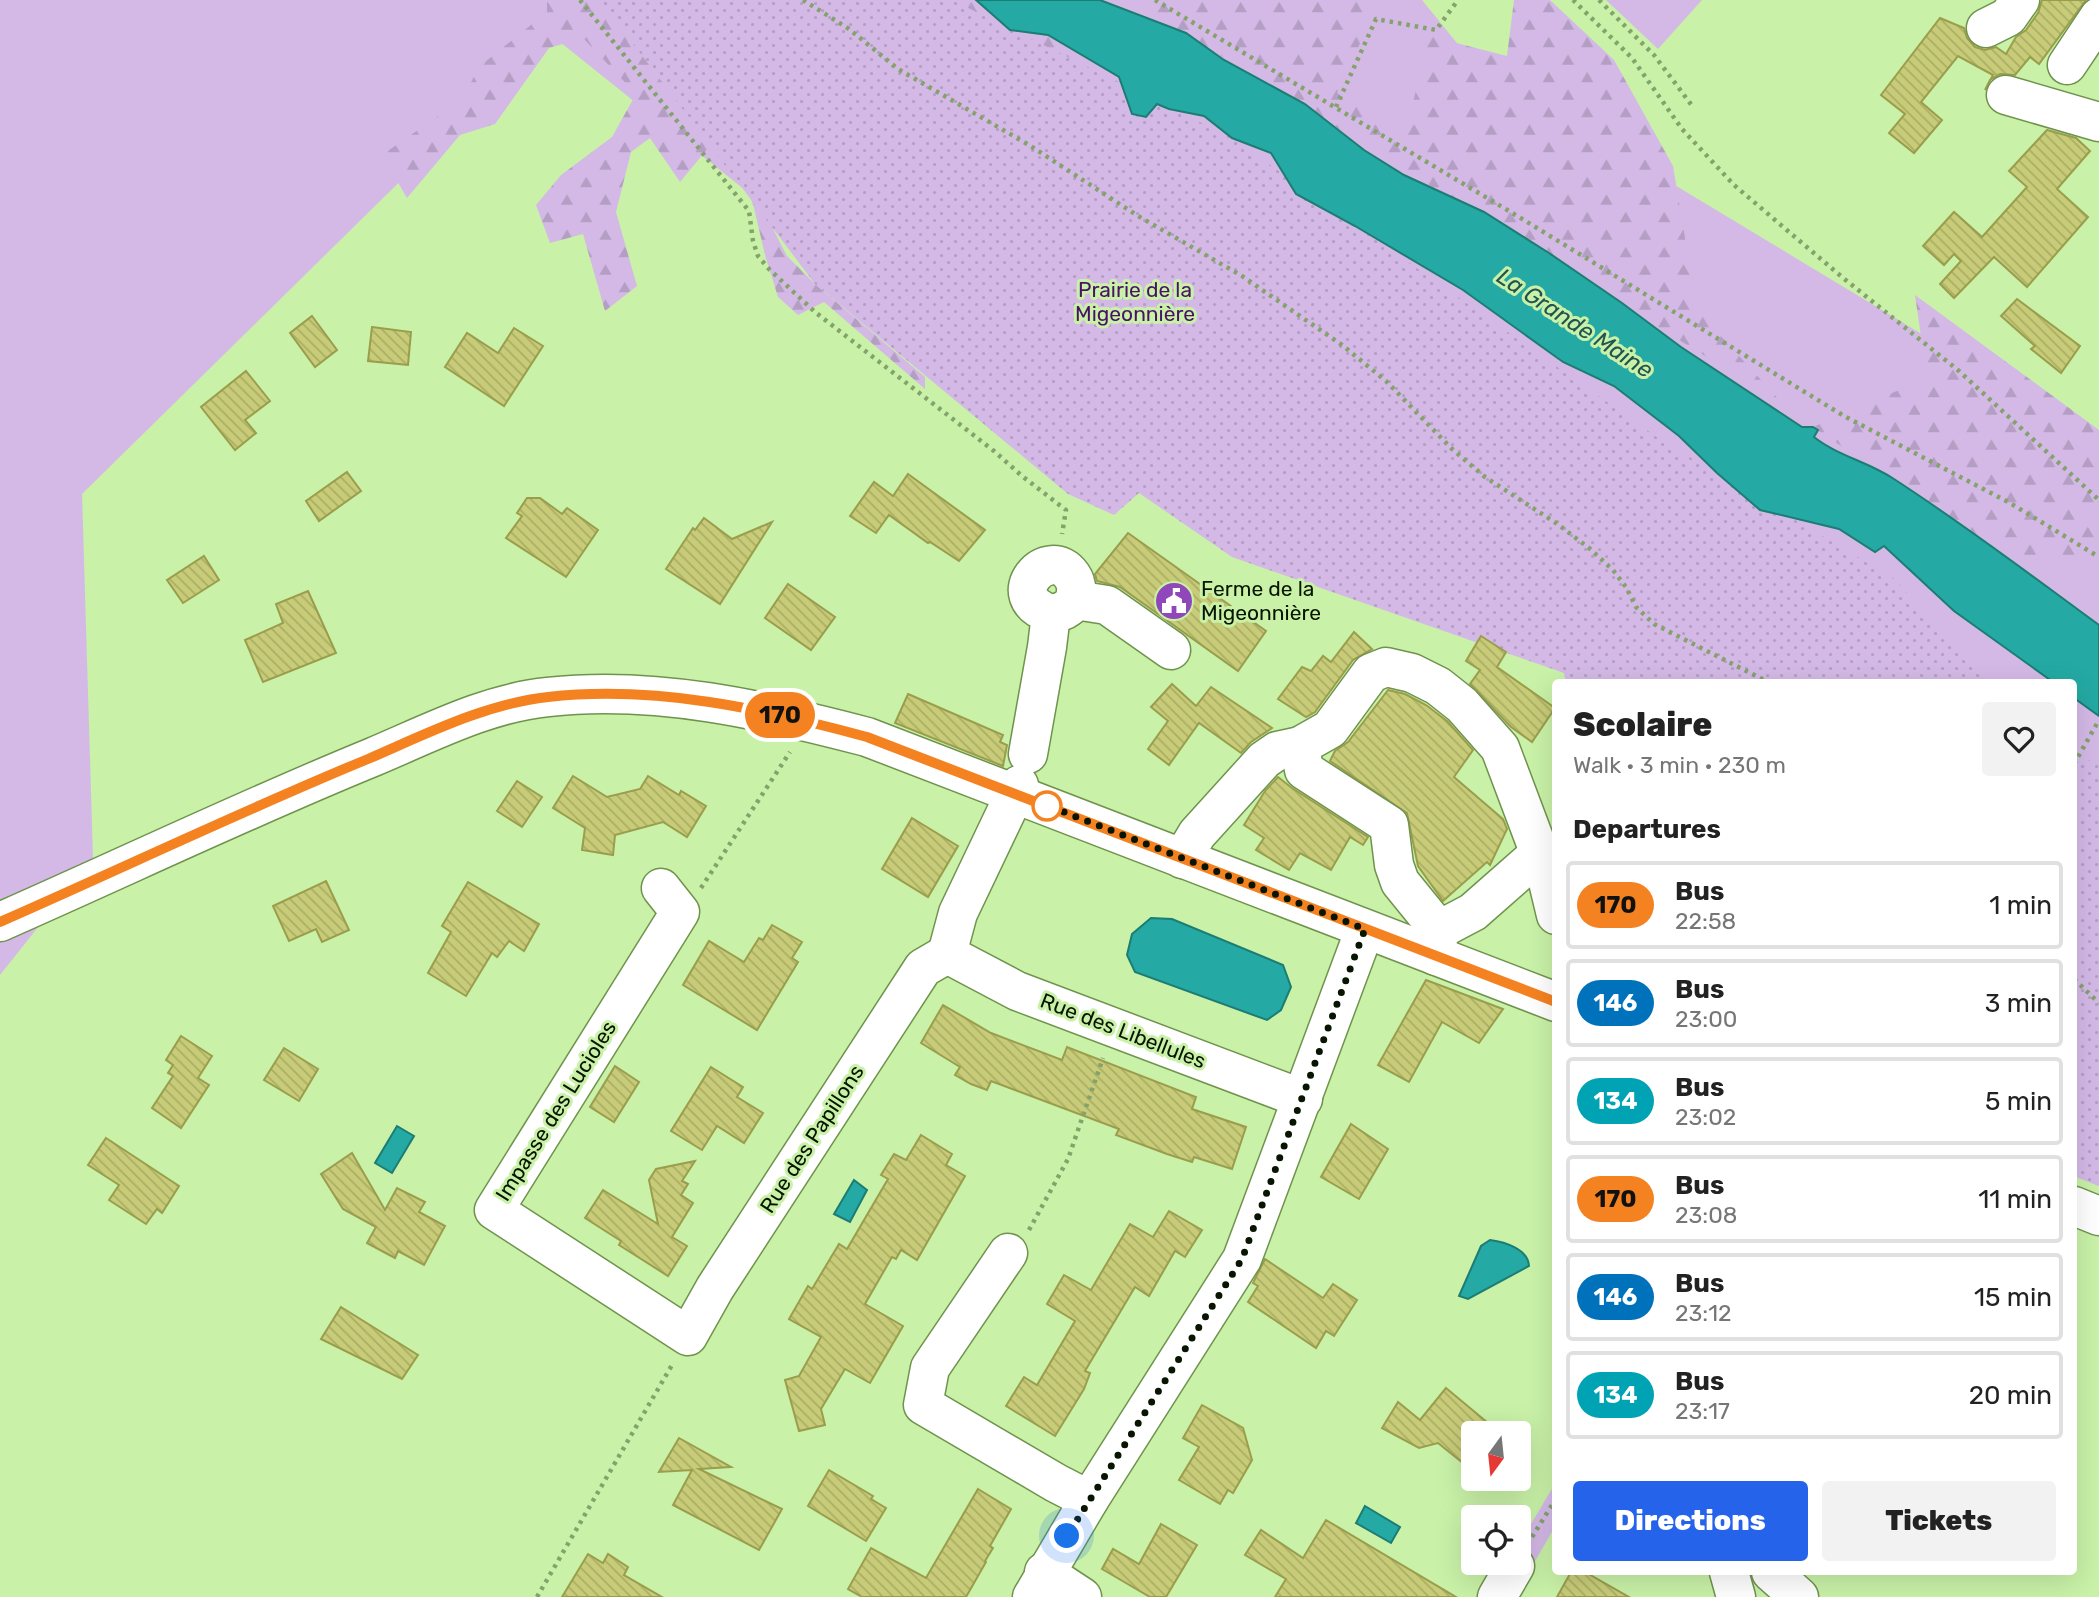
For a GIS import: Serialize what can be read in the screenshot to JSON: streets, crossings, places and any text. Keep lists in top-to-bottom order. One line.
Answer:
{"streets":{"street":["Rue des Libellules","Impasse des Lucioles","Rue des Papillons"]},"crossings":[["Rue des Libellules","Rue des Papillons"],["Impasse des Lucioles","Rue des Papillons"]],"water":["La Grande Maine"],"parks":["Prairie de la Migeonnière"],"places":{"public building":["Ferme de la Migeonnière"]},"lines":["bus line 170"],"north":"bottom","page":{"on_map":"170","heading":[["Scolaire","Walk · 3 min · 230 m"],"Departures"],"list":[{"mark":"170","name":"Bus","note":"22:58","value":"1 min"},{"mark":"146","name":"Bus","note":"23:00","value":"3 min"},{"mark":"134","name":"Bus","note":"23:02","value":"5 min"},{"mark":"170","name":"Bus","note":"23:08","value":"11 min"},{"mark":"146","name":"Bus","note":"23:12","value":"15 min"},{"mark":"134","name":"Bus","note":"23:17","value":"20 min"}],"buttons":["Directions","Tickets"]}}
